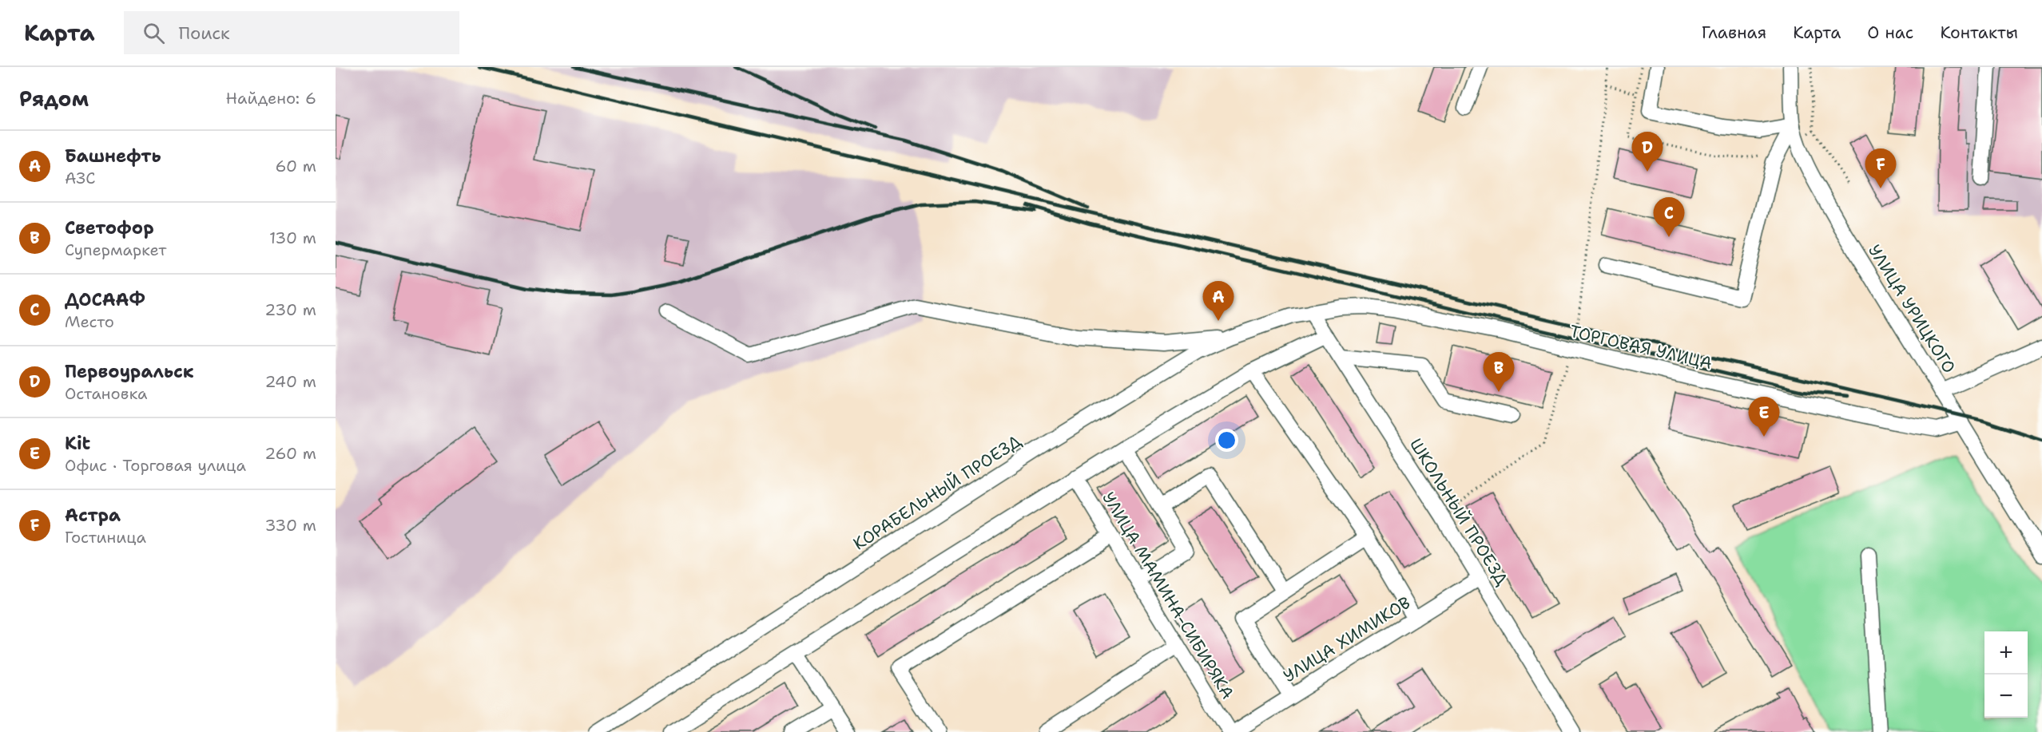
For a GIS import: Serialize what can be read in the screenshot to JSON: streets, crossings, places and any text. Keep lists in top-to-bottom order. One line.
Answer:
{"streets":{"street":["УЛИЦА УРИЦКОГО","ТОРГОВАЯ УЛИЦА","КОРАБЕЛЬНЫЙ ПРОЕЗД","ШКОЛЬНЫЙ ПРОЕЗД","УЛИЦА МАМИНА-СИБИРЯКА","УЛИЦА ХИМИКОВ"]},"crossings":[["УЛИЦА УРИЦКОГО","ТОРГОВАЯ УЛИЦА"],["ТОРГОВАЯ УЛИЦА","КОРАБЕЛЬНЫЙ ПРОЕЗД"],["ТОРГОВАЯ УЛИЦА","ШКОЛЬНЫЙ ПРОЕЗД"],["КОРАБЕЛЬНЫЙ ПРОЕЗД","ШКОЛЬНЫЙ ПРОЕЗД"],["ШКОЛЬНЫЙ ПРОЕЗД","УЛИЦА ХИМИКОВ"]],"page":{"header":"Карта","search":"Поиск","nav":["Главная","Карта","О нас","Контакты"],"heading":["Рядом","Найдено: 6"],"list":[{"mark":"A","name":"Башнефть","note":"АЗС","value":"60 m"},{"mark":"B","name":"Светофор","note":"Супермаркет","value":"130 m"},{"mark":"C","name":"ДОСААФ","note":"Место","value":"230 m"},{"mark":"D","name":"Первоуральск","note":"Остановка","value":"240 m"},{"mark":"E","name":"Kit","note":"Офис · Торговая улица","value":"260 m"},{"mark":"F","name":"Астра","note":"Гостиница","value":"330 m"}],"pins":["D","F","C","A","B","E"],"map_buttons":["+","−"]}}
